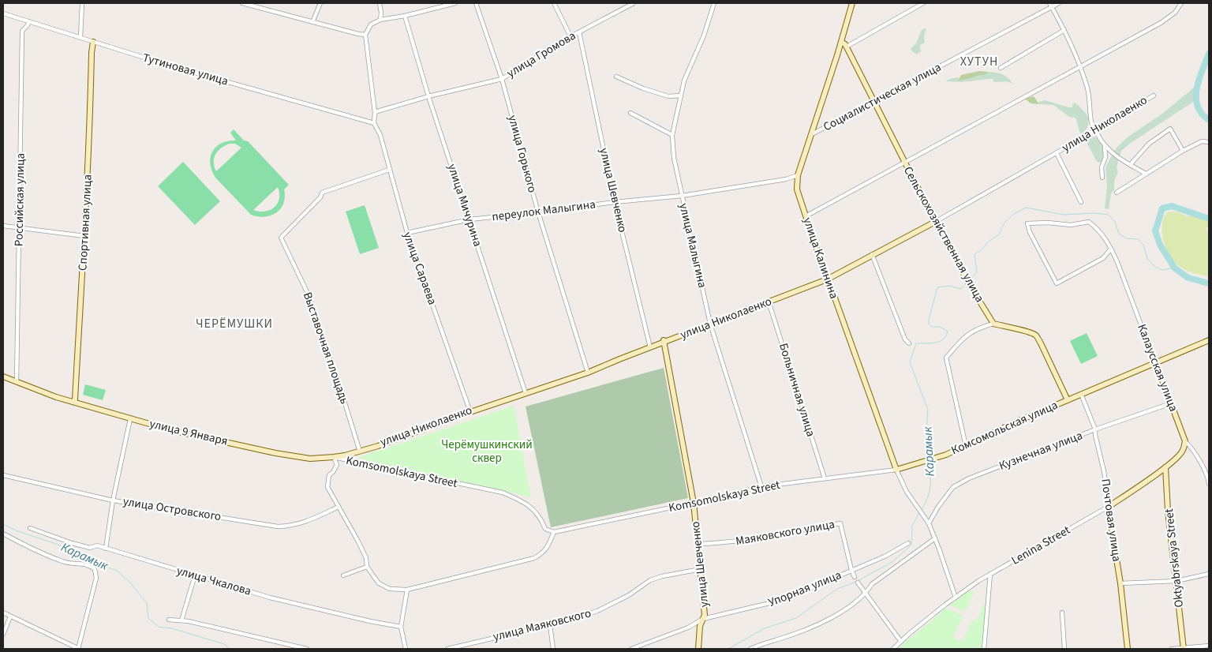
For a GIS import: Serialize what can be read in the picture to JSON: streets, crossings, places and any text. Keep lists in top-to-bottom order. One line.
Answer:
{"streets":{"main road":["улица Николаенко","улица Шевченко","Спортивная улица","Сельскохозяйственная улица","улица Калинина","Калаусская улица","Комсомольская улица","улица 9 Января","Почтовая улица","Lenina Street","Oktyabrskaya Street"],"street":["улица Громова","Тутиновая улица","Социалистическая улица","улица Горького","Российская улица","улица Мичурина","переулок Малыгина","улица Малыгина","улица Сараева","Выставочная площадь","Больничная улица","Кузнечная улица","Komsomolskaya Street","улица Островского","Маяковского улица","улица Чкалова","Упорная улица","улица Маяковского"]},"crossings":[["улица Громова","улица Горького"],["улица Громова","улица Шевченко"],["улица Громова","улица Мичурина"],["улица Громова","улица Сараева"],["Тутиновая улица","Российская улица"],["Тутиновая улица","Спортивная улица"],["Тутиновая улица","улица Сараева"],["Социалистическая улица","Сельскохозяйственная улица"],["Социалистическая улица","улица Калинина"],["улица Николаенко","улица Горького"],["улица Николаенко","улица Шевченко"],["улица Николаенко","улица Мичурина"],["улица Николаенко","Сельскохозяйственная улица"],["улица Николаенко","улица Малыгина"],["улица Николаенко","улица Калинина"],["улица Николаенко","улица Сараева"],["улица Николаенко","Выставочная площадь"],["улица Николаенко","Больничная улица"],["улица Николаенко","улица 9 Января"],["улица Горького","переулок Малыгина"],["улица Шевченко","переулок Малыгина"],["улица Шевченко","Komsomolskaya Street"],["улица Шевченко","Маяковского улица"],["улица Шевченко","Упорная улица"],["улица Шевченко","улица Маяковского"],["Российская улица","улица 9 Января"],["улица Мичурина","переулок Малыгина"],["переулок Малыгина","улица Малыгина"],["переулок Малыгина","улица Калинина"],["переулок Малыгина","улица Сараева"],["Спортивная улица","улица 9 Января"],["Сельскохозяйственная улица","улица Калинина"],["улица Малыгина","Komsomolskaya Street"],["улица Калинина","Комсомольская улица"],["улица Калинина","Кузнечная улица"],["улица Калинина","Komsomolskaya Street"],["улица Сараева","Выставочная площадь"],["Выставочная площадь","улица 9 Января"],["Калаусская улица","Кузнечная улица"],["Калаусская улица","Lenina Street"],["Больничная улица","Komsomolskaya Street"],["Комсомольская улица","Komsomolskaya Street"],["улица 9 Января","Komsomolskaya Street"],["Кузнечная улица","Почтовая улица"],["Komsomolskaya Street","улица Островского"],["Почтовая улица","Lenina Street"],["Маяковского улица","Упорная улица"],["Lenina Street","Oktyabrskaya Street"]],"districts":["ХУТУН","ЧЕРЁМУШКИ"],"water":["Карамык"],"parks":["Черёмушкинский сквер"]}
